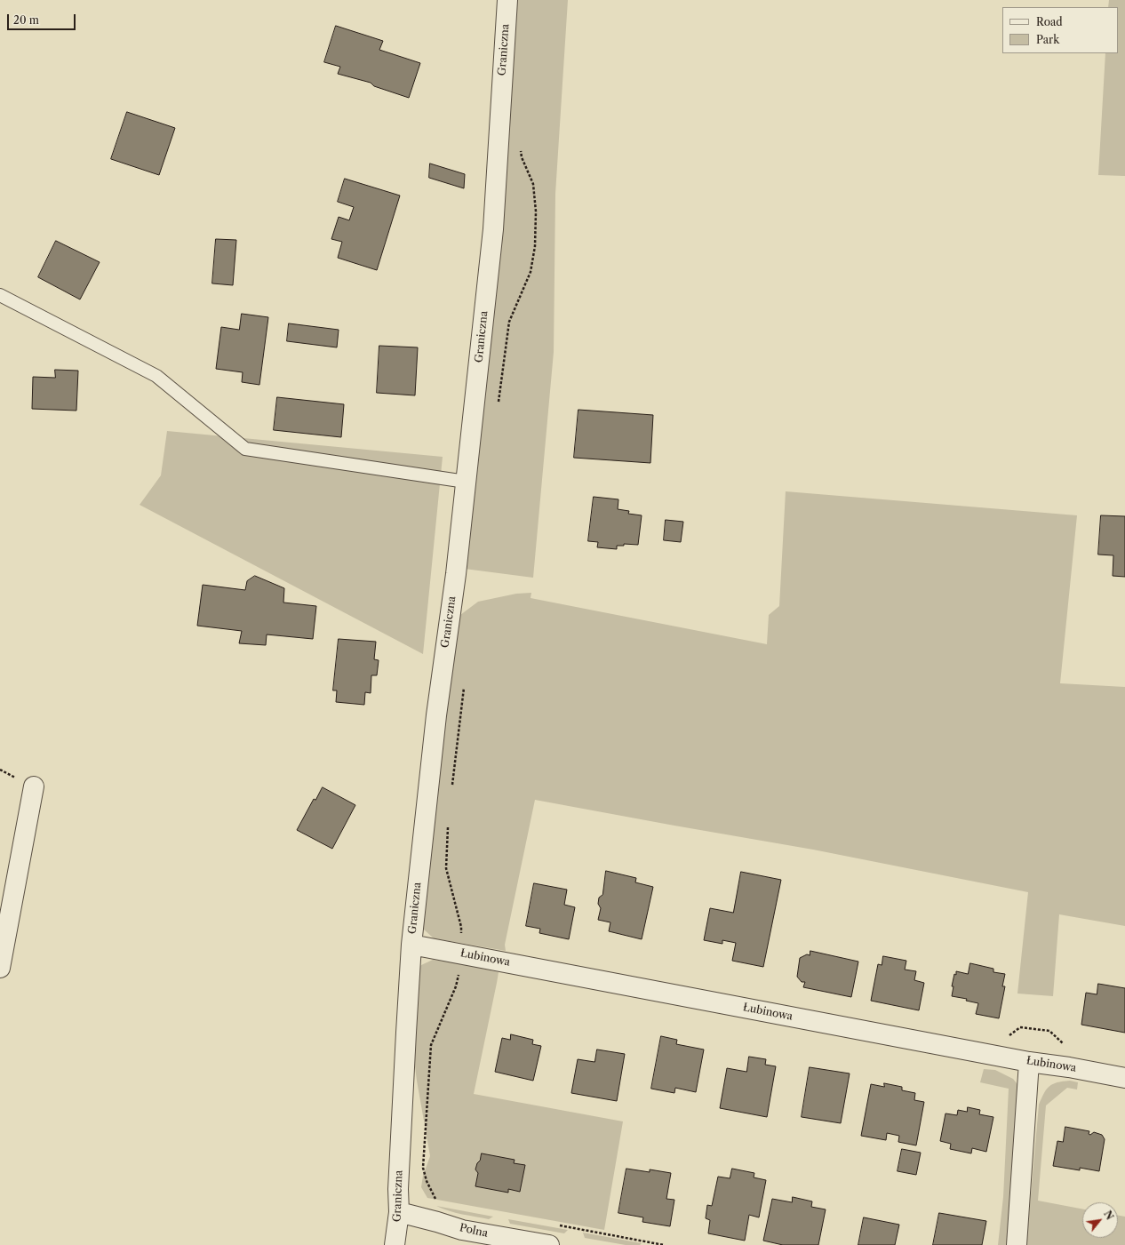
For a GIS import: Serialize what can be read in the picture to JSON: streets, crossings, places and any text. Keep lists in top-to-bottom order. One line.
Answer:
{"streets":{"street":["Graniczna","Łubinowa","Polna"]},"crossings":[["Graniczna","Łubinowa"],["Graniczna","Polna"]],"legend":["Road","Park"],"scale_bar":"20 m","north":"top right"}
